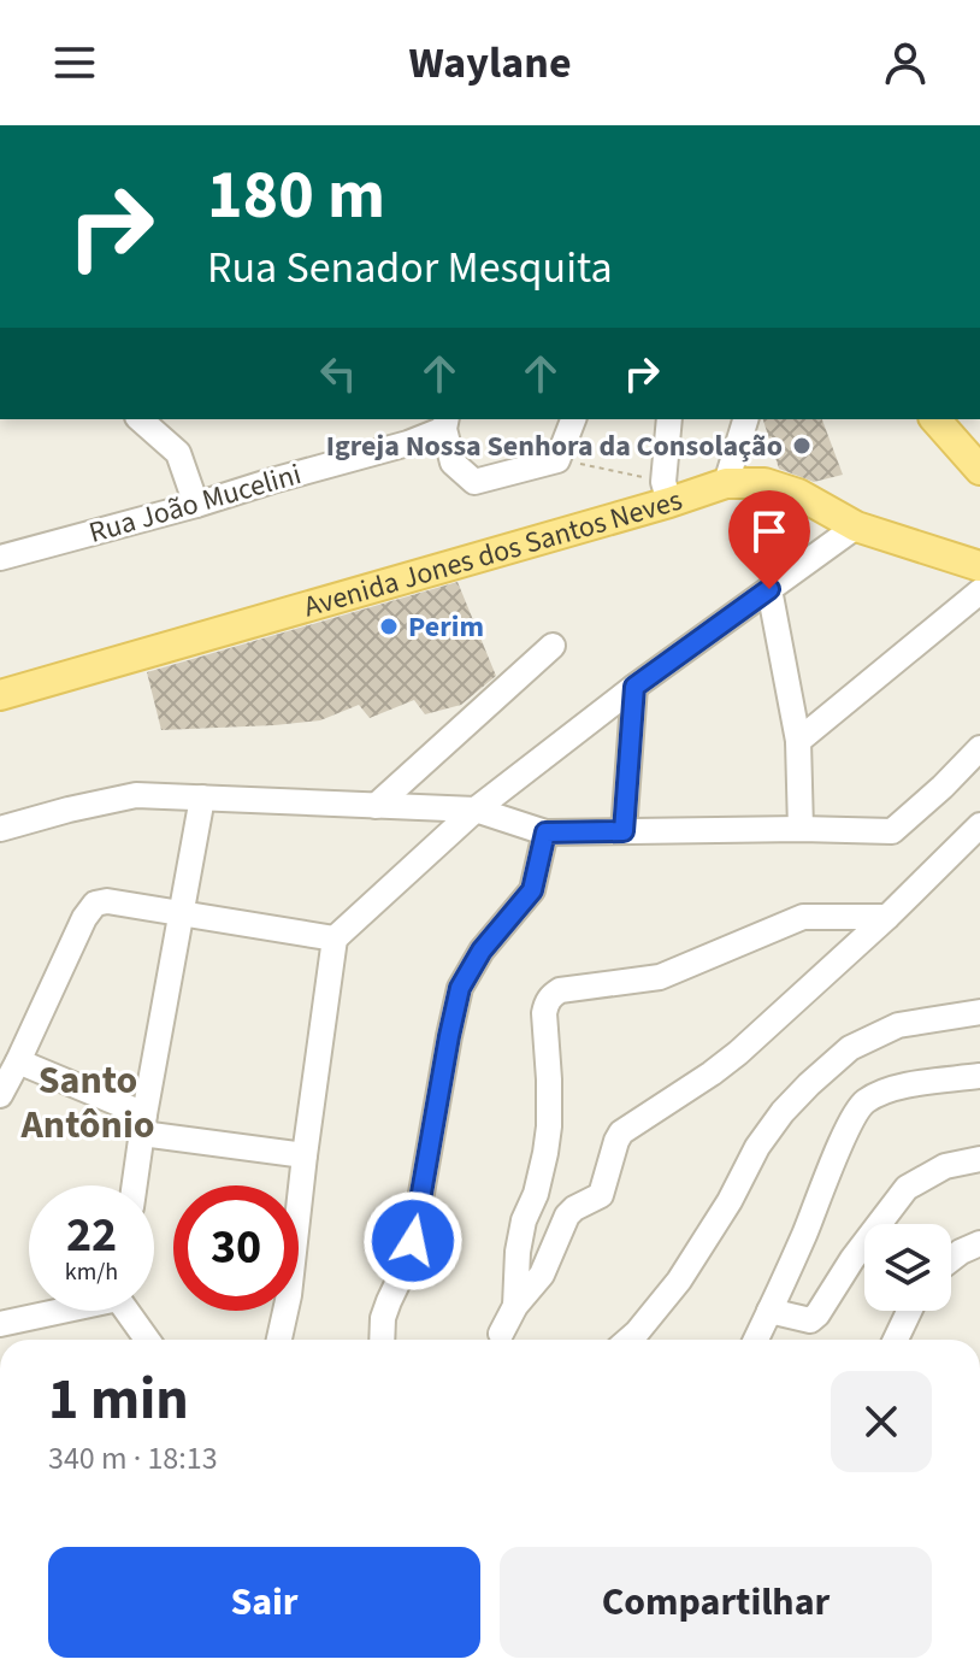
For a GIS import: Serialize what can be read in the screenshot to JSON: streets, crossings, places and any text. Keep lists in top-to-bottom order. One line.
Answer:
{"streets":{"main road":["Avenida Jones dos Santos Neves"],"street":["Rua João Mucelini"]},"districts":["Santo Antônio"],"places":["Igreja Nossa Senhora da Consolação","Perim"],"page":{"header":"Waylane","turn":["180 m","Rua Senador Mesquita"],"speed":"22 km/h","limit":"30","heading":["1 min","340 m · 18:13"],"buttons":["Sair","Compartilhar"]}}
